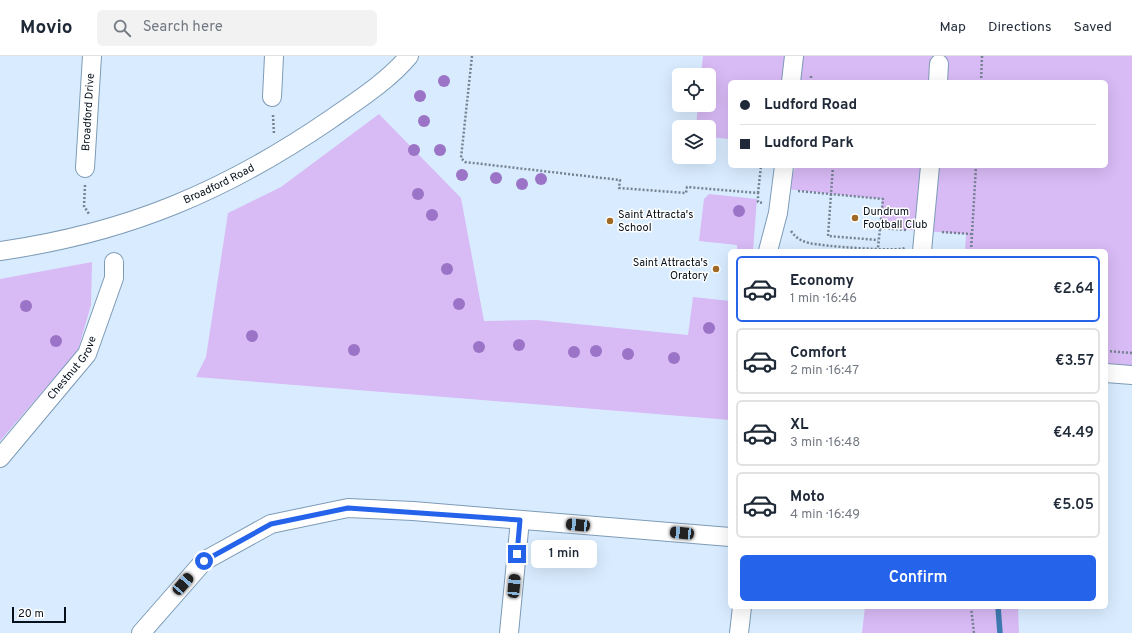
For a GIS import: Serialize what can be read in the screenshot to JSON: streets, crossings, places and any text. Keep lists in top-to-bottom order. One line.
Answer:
{"streets":{"street":["Broadford Drive","Broadford Road","Chestnut Grove"]},"places":["Dundrum Football Club","Saint Attracta's School","Saint Attracta's Oratory"],"scale_bar":"20 m","page":{"header":"Movio","search":"Search here","nav":["Map","Directions","Saved"],"banner":["Ludford Road","Ludford Park"],"list":[{"name":"Economy","note":"1 min · 16:46","value":"€2.64"},{"name":"Comfort","note":"2 min · 16:47","value":"€3.57"},{"name":"XL","note":"3 min · 16:48","value":"€4.49"},{"name":"Moto","note":"4 min · 16:49","value":"€5.05"}],"bubble":"1 min","buttons":"Confirm","scale":"20 m"}}
